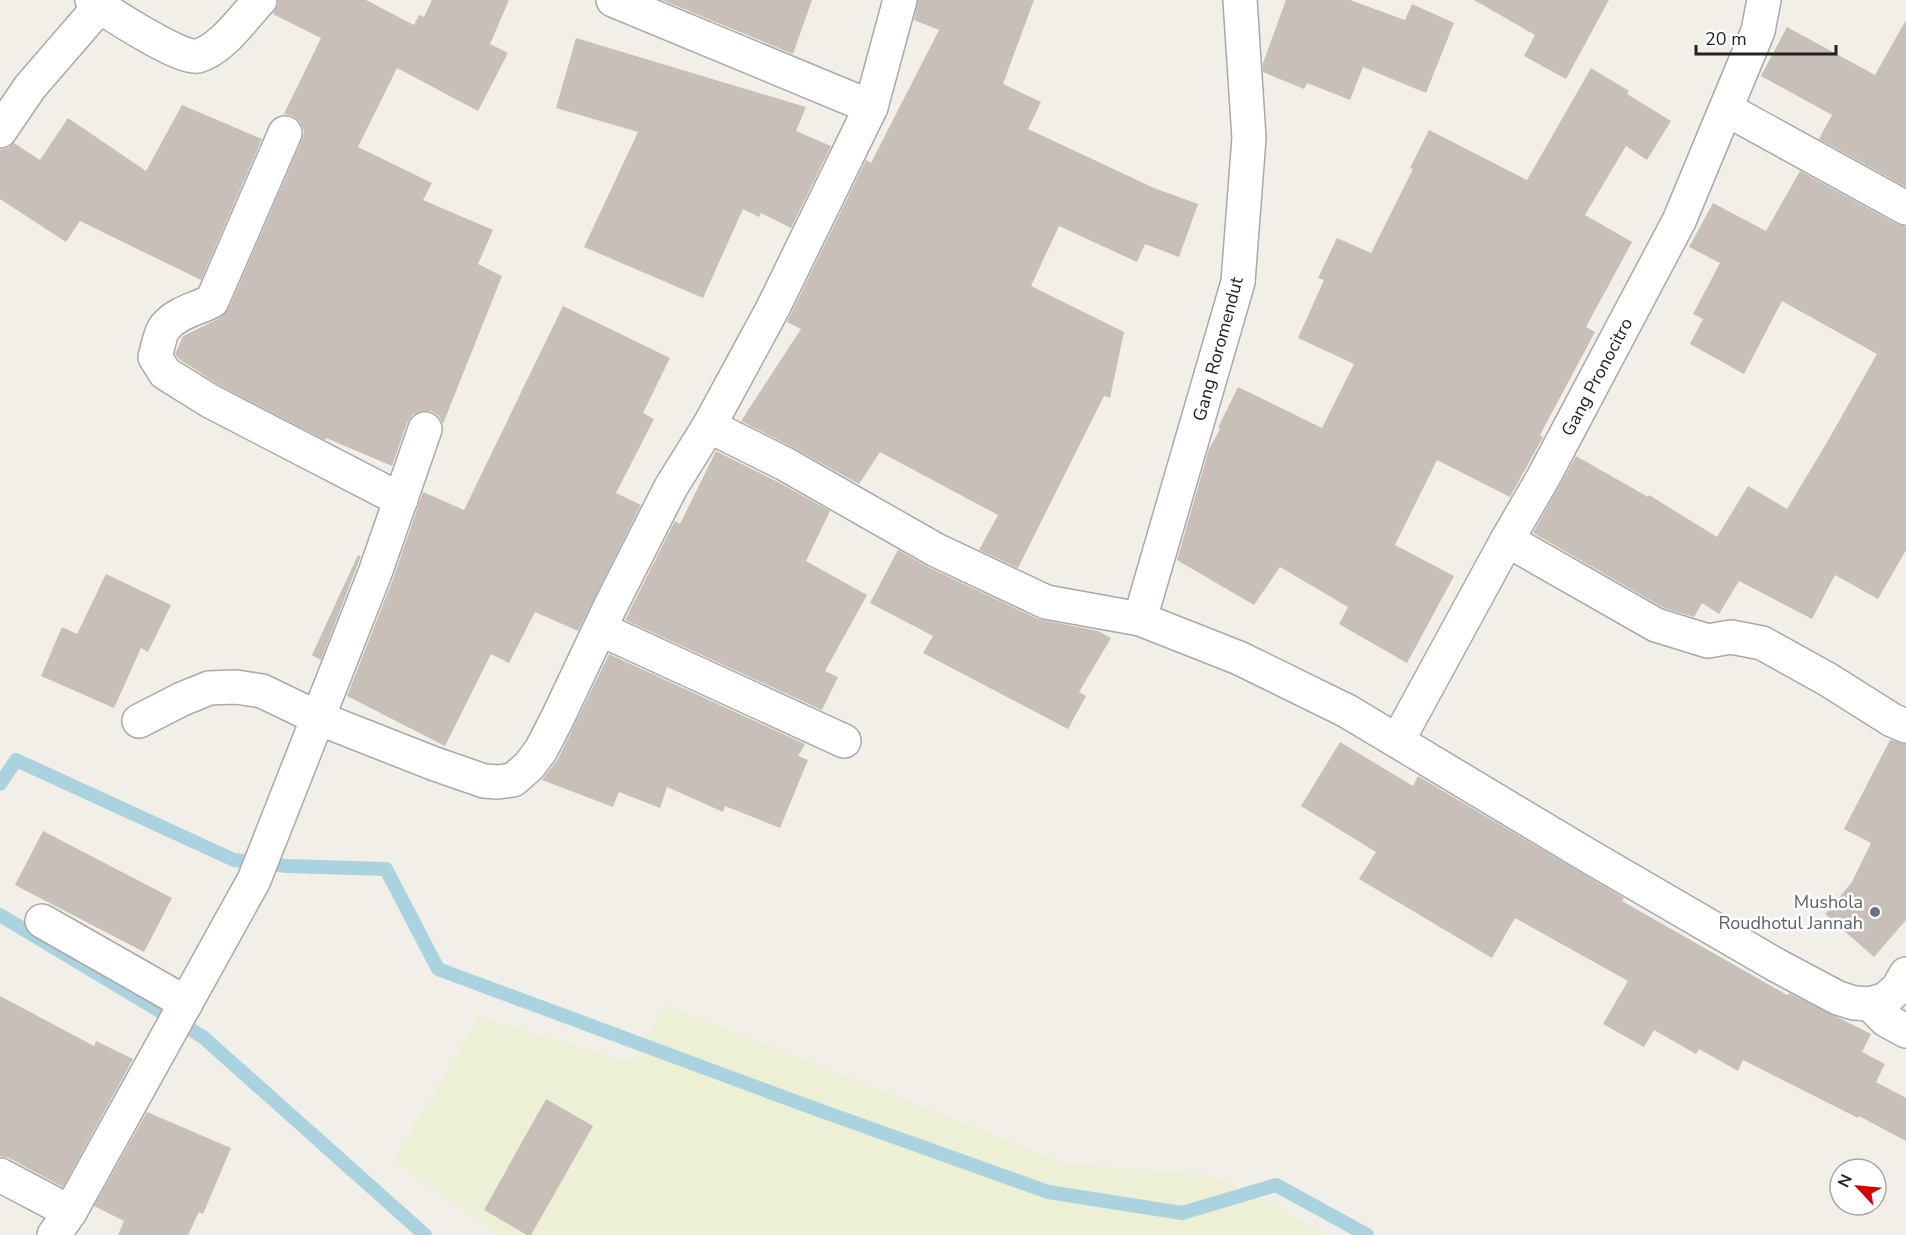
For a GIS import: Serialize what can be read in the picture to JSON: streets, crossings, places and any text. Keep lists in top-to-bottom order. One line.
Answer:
{"streets":{"street":["Gang Roromendut","Gang Pronocitro"]},"places":["Mushola Roudhotul Jannah"],"scale_bar":"20 m","north":"top left"}
